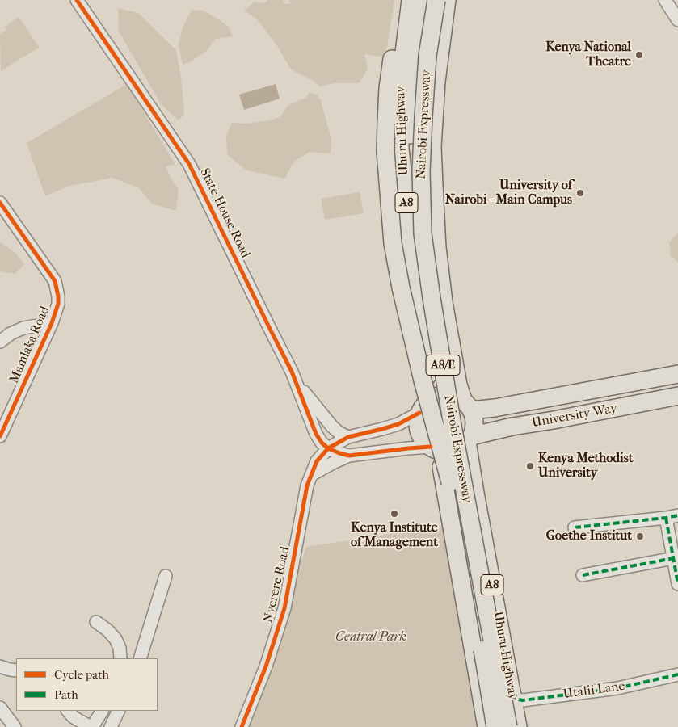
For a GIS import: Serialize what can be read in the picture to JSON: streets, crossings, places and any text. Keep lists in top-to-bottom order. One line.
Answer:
{"streets":{"highway":["Nairobi Expressway","Uhuru Highway","A8","A8/E","University Way"],"street":["State House Road","Mamlaka Road","Nyerere Road","Utalii Lane"]},"crossings":[["Nairobi Expressway","A8"],["Uhuru Highway","A8"],["Uhuru Highway","University Way"],["Uhuru Highway","Utalii Lane"],["A8","University Way"],["State House Road","Nyerere Road"]],"parks":["Central Park"],"places":["Kenya National Theatre","University of Nairobi - Main Campus","Kenya Methodist University","Kenya Institute of Management","Goethe-Institut"],"legend":["Cycle path","Path"]}
